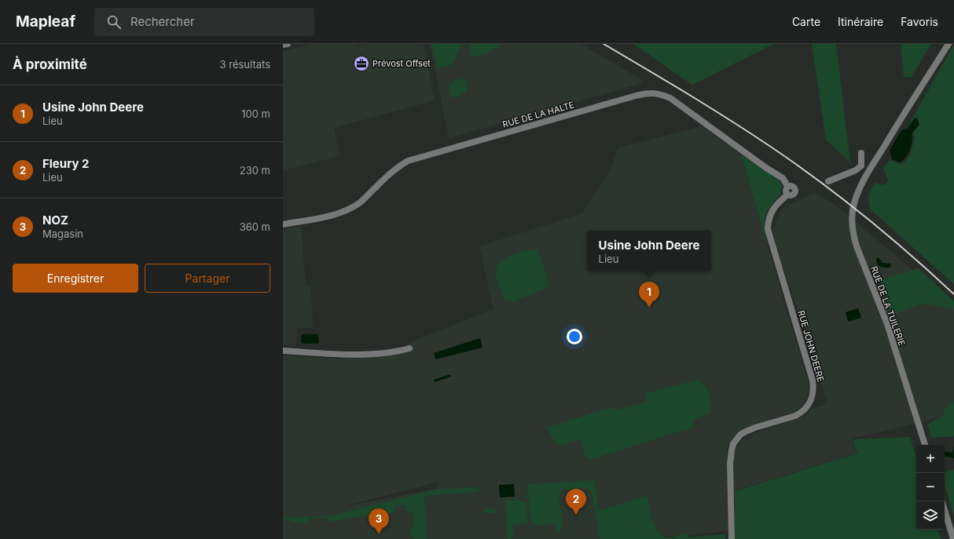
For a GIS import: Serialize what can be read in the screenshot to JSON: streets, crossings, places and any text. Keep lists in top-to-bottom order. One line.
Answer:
{"streets":{"street":["RUE DE LA HALTE","RUE DE LA TUILERIE","RUE JOHN DEERE"]},"crossings":[["RUE DE LA HALTE","RUE JOHN DEERE"]],"places":{"office":["Prévost Offset"]},"page":{"header":"Mapleaf","search":"Rechercher","nav":["Carte","Itinéraire","Favoris"],"heading":["À proximité","3 résultats"],"list":[{"mark":"1","name":"Usine John Deere","note":"Lieu","value":"100 m"},{"mark":"2","name":"Fleury 2","note":"Lieu","value":"230 m"},{"mark":"3","name":"NOZ","note":"Magasin","value":"360 m"}],"popup":["Usine John Deere","Lieu"],"buttons":["Enregistrer","Partager"],"pins":["1","2","3"],"map_buttons":["+","−"]}}
